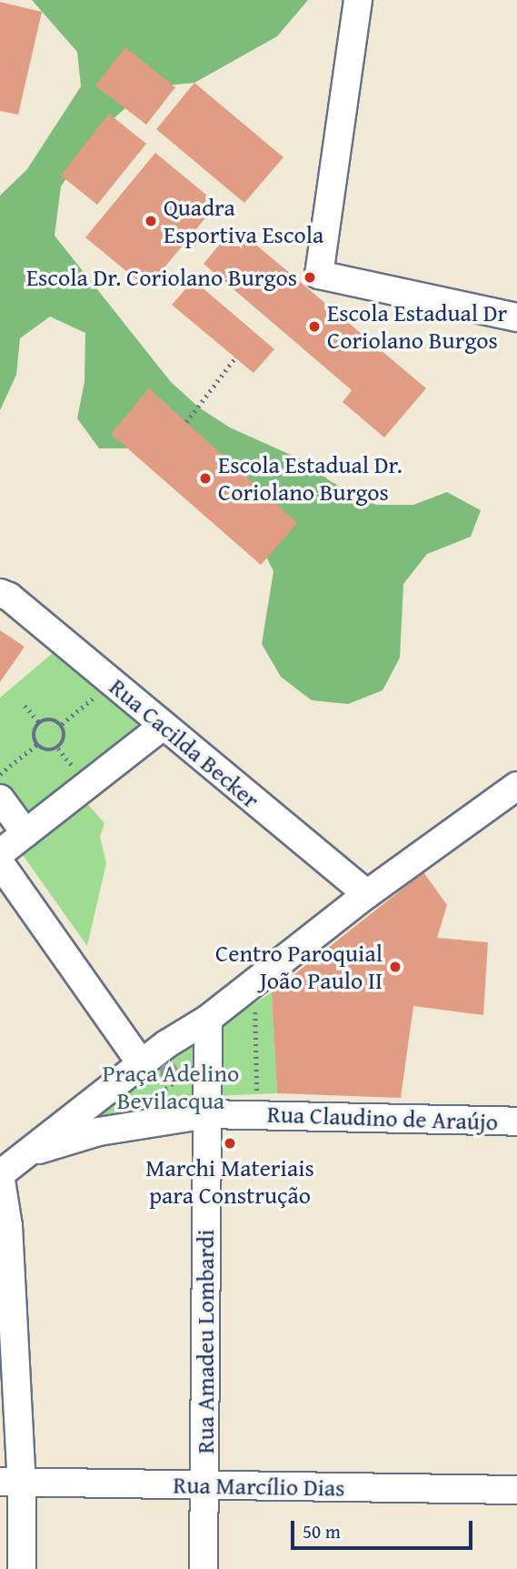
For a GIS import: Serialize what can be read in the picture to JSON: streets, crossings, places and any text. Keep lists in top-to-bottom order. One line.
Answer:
{"streets":{"street":["Rua Cacilda Becker","Rua Claudino de Araújo","Rua Amadeu Lombardi","Rua Marcílio Dias"]},"crossings":[["Rua Claudino de Araújo","Rua Amadeu Lombardi"],["Rua Amadeu Lombardi","Rua Marcílio Dias"]],"parks":["Praça Adelino Bevilacqua"],"places":["Quadra Esportiva Escola","Escola Dr. Coriolano Burgos","Escola Estadual Dr Coriolano Burgos","Escola Estadual Dr. Coriolano Burgos","Centro Paroquial João Paulo II","Marchi Materiais para Construção"],"scale_bar":"50 m"}
